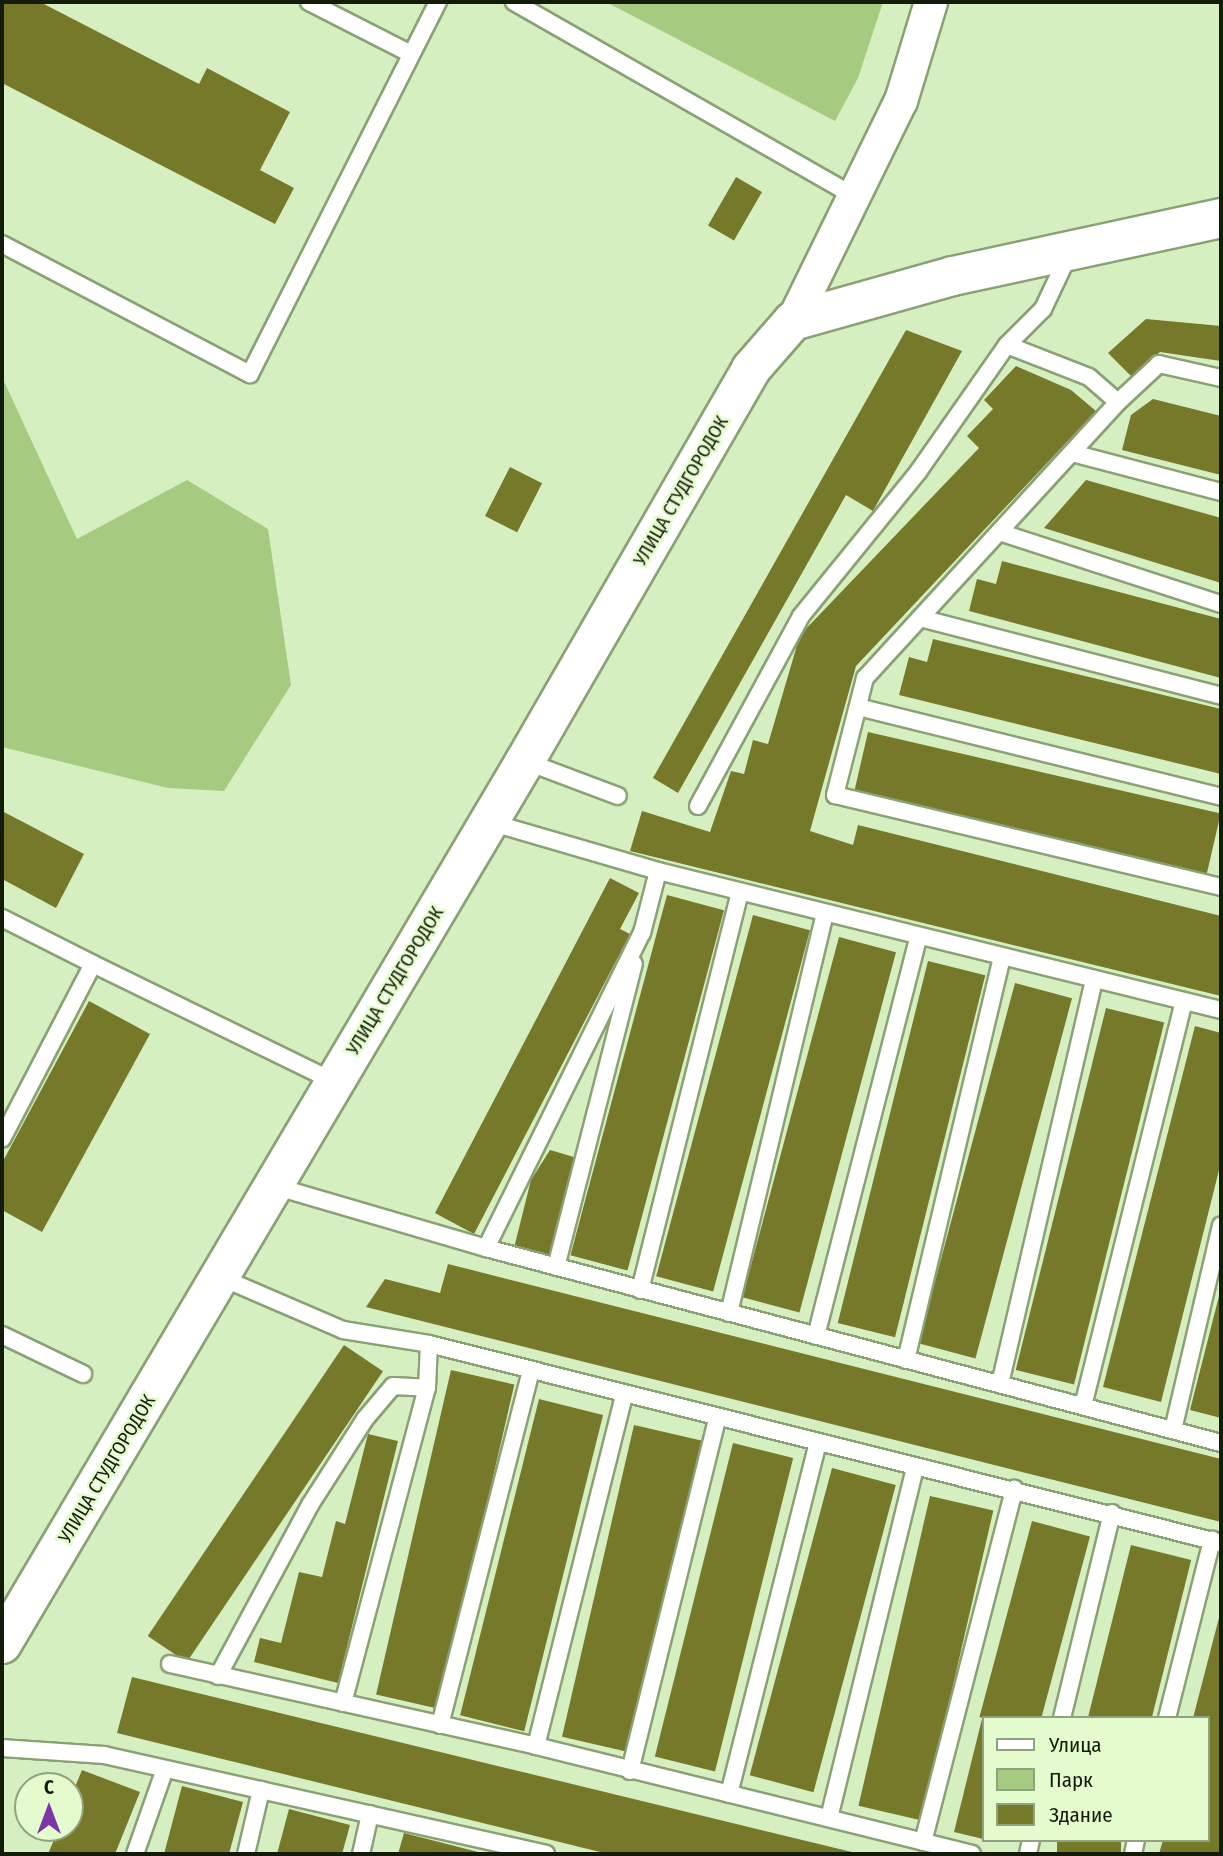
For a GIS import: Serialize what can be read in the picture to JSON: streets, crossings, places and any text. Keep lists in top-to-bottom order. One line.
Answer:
{"streets":{"street":["УЛИЦА СТУДГОРОДОК"]},"legend":["Улица","Парк","Здание"],"north":"top"}
